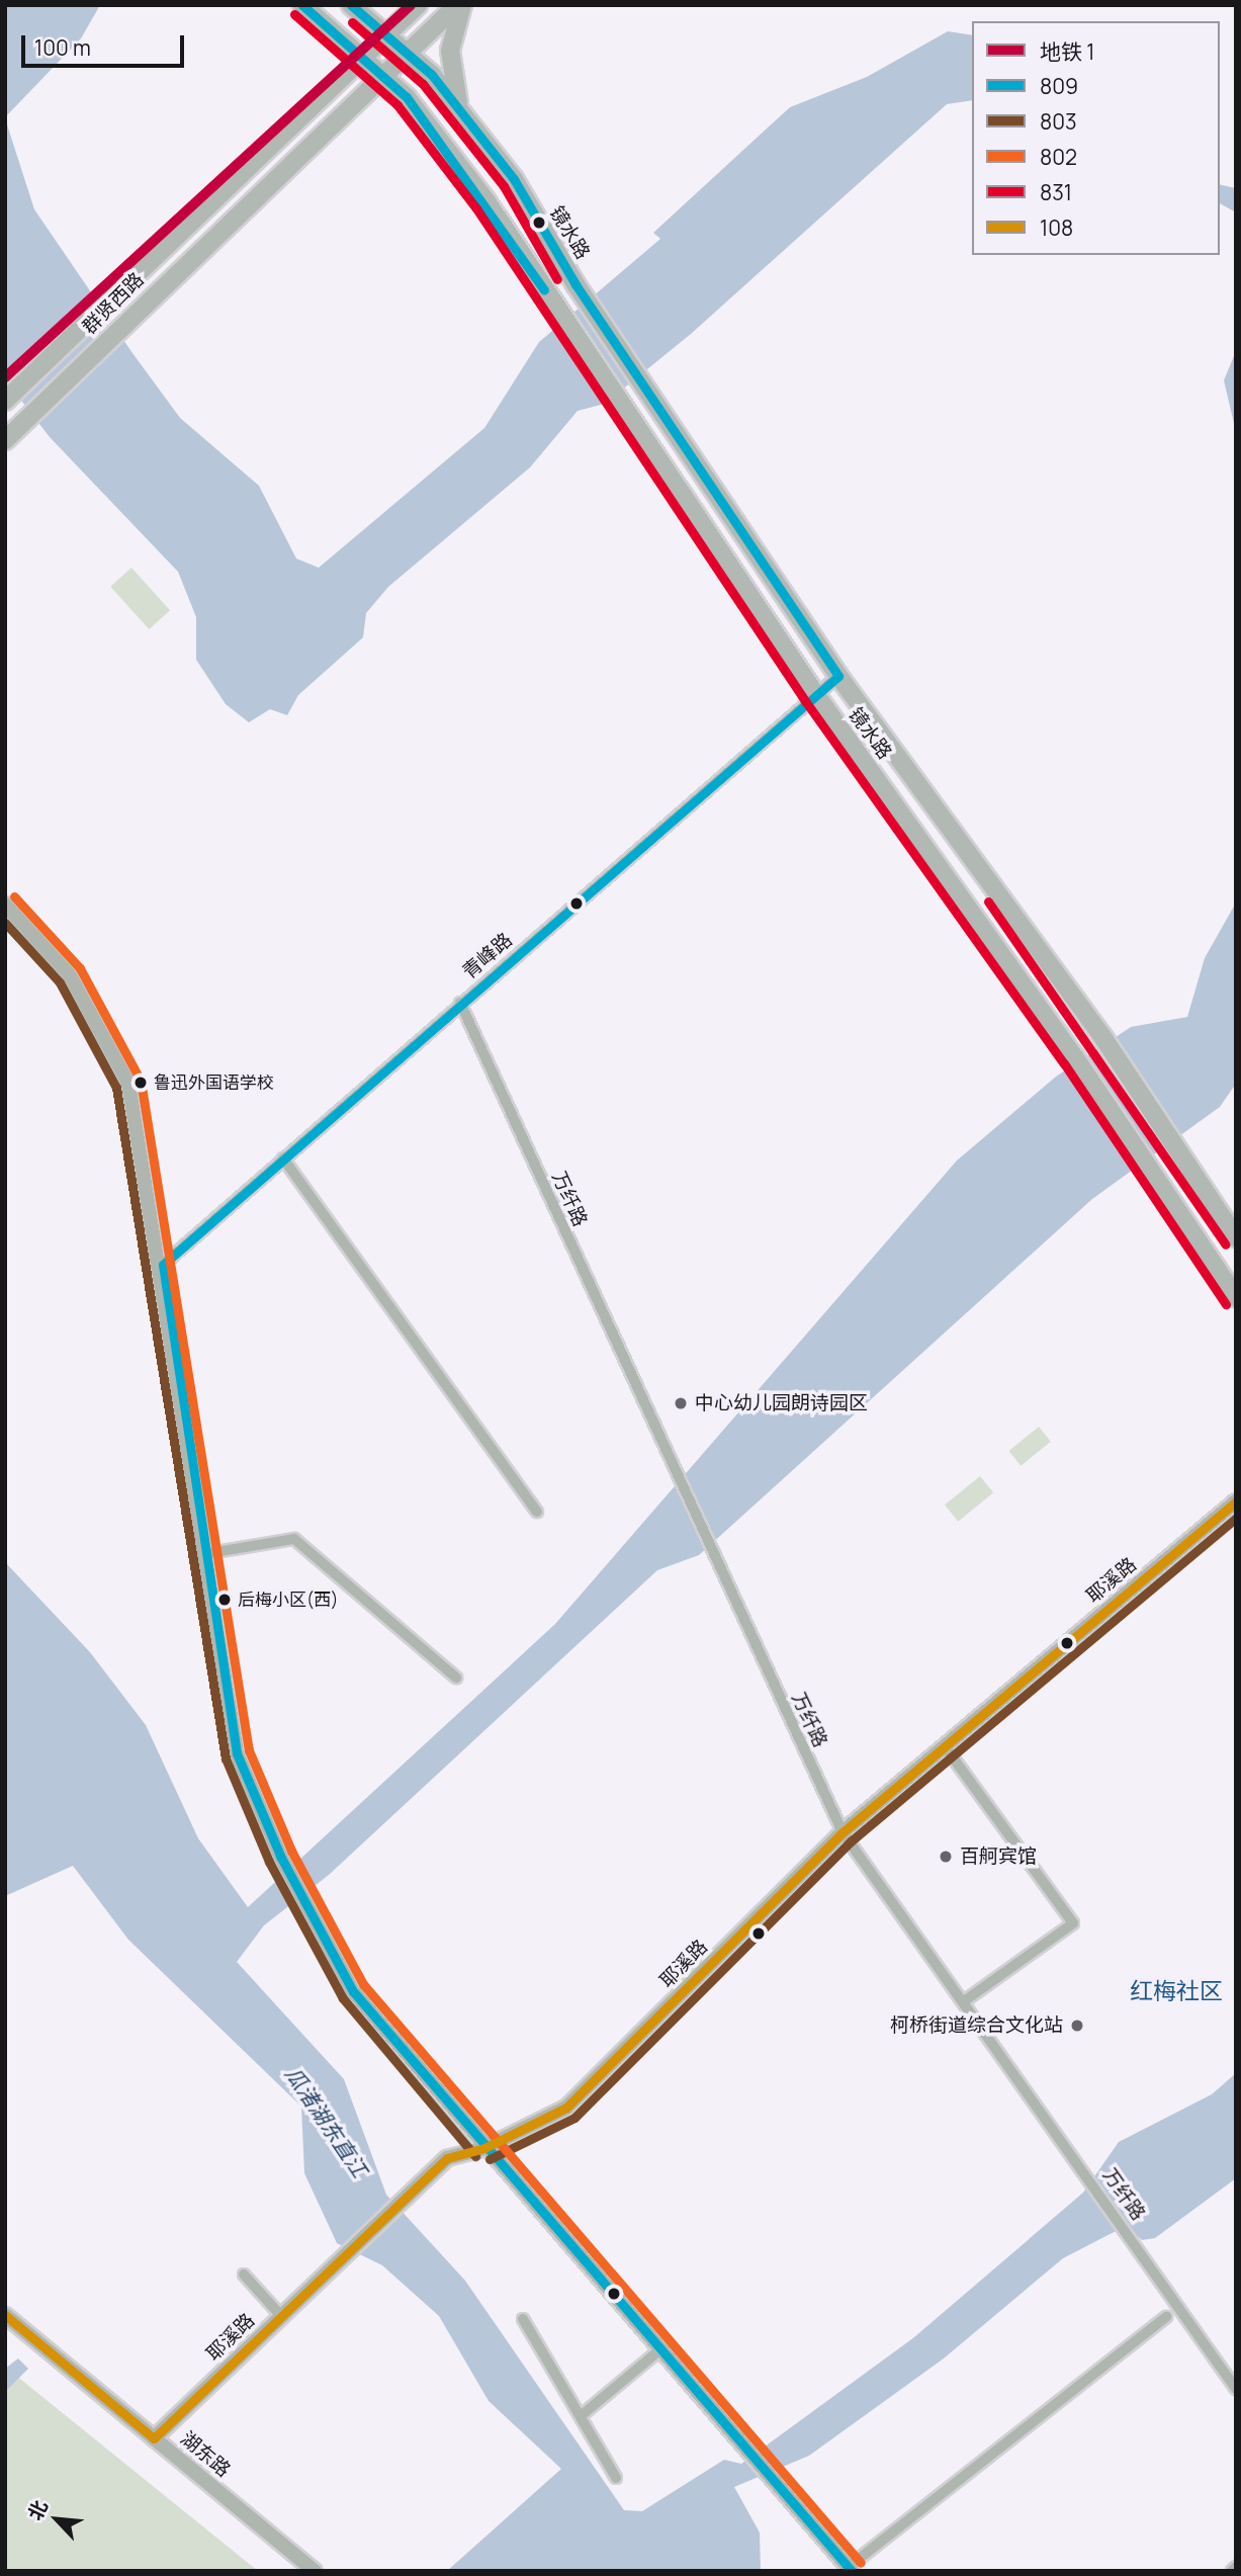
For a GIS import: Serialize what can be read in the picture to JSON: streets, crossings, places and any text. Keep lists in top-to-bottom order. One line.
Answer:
{"streets":{"main road":["镜水路","群贤西路"],"street":["青峰路","万纤路","耶溪路","湖东路"]},"crossings":[["镜水路","群贤西路"],["镜水路","青峰路"],["青峰路","万纤路"],["万纤路","耶溪路"],["耶溪路","湖东路"]],"districts":["红梅社区"],"water":["瓜渚湖东直江"],"places":["鲁迅外国语学校","中心幼儿园朗诗园区","后梅小区(西)","百舸宾馆","柯桥街道综合文化站"],"lines":["metro line 1","transit line 809","transit line 831","transit line 802","transit line 803","transit line 108"],"legend":["地铁 1","809","803","802","831","108"],"scale_bar":"100 m","north":"top left"}
